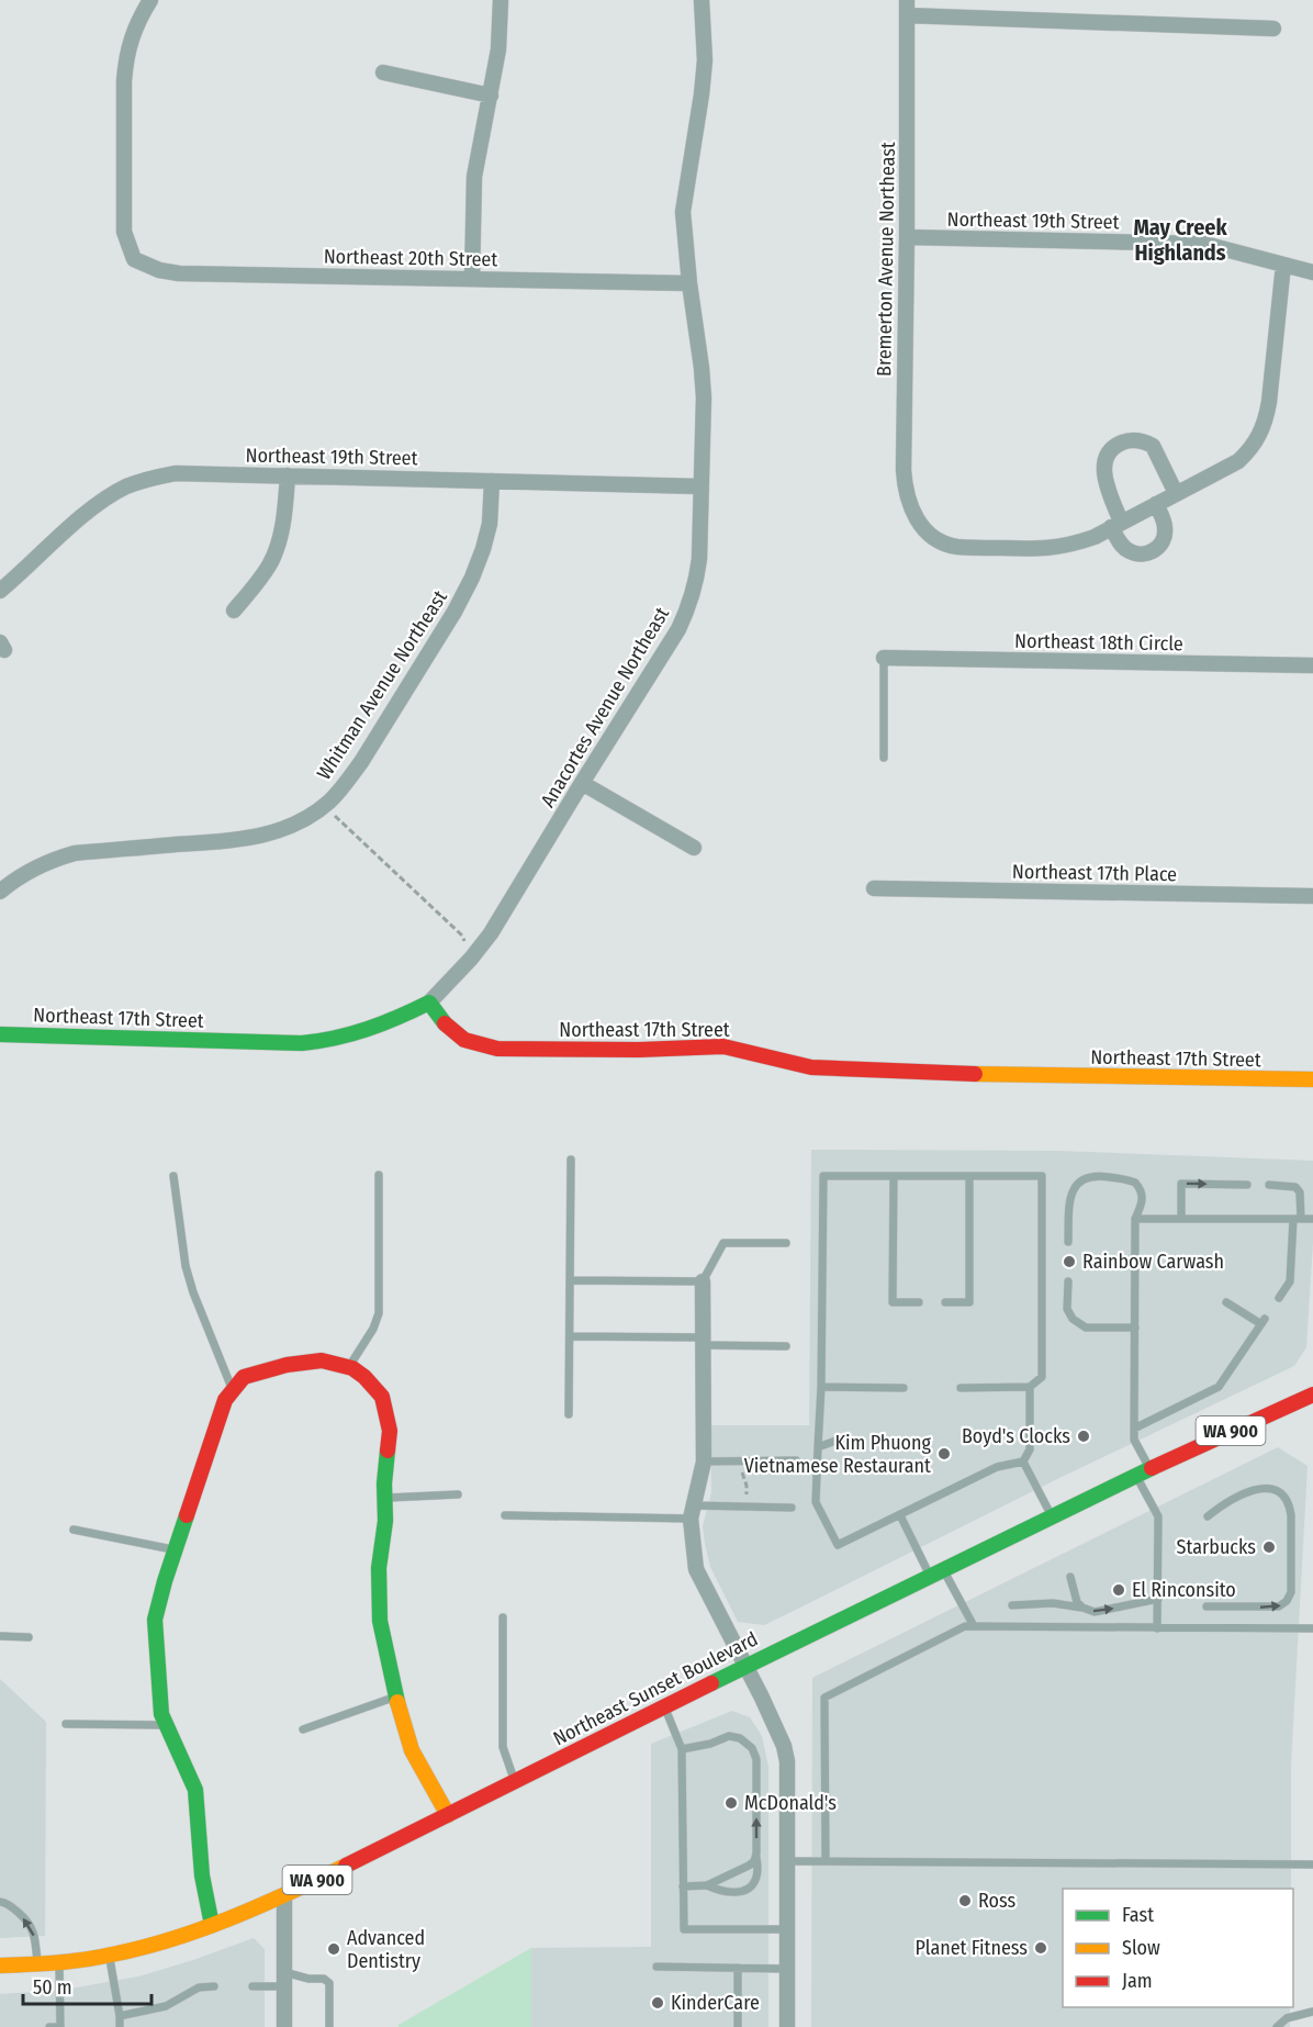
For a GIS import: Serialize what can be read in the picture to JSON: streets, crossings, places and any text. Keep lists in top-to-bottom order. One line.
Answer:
{"streets":{"street":["Northeast 19th Street","Northeast 20th Street","Bremerton Avenue Northeast","Northeast 18th Circle","Whitman Avenue Northeast","Anacortes Avenue Northeast","Northeast 17th Place","Northeast 17th Street","WA 900","Northeast Sunset Boulevard"]},"crossings":[["Northeast 19th Street","Bremerton Avenue Northeast"],["Northeast 19th Street","Whitman Avenue Northeast"],["Northeast 19th Street","Anacortes Avenue Northeast"],["Northeast 20th Street","Anacortes Avenue Northeast"],["Anacortes Avenue Northeast","Northeast 17th Street"]],"districts":["May Creek Highlands"],"places":["Rainbow Carwash","Boyd's Clocks","Kim Phuong Vietnamese Restaurant","Starbucks","El Rinconsito","McDonald's","Ross","Planet Fitness","Advanced Dentistry","KinderCare"],"legend":["Fast","Slow","Jam"],"scale_bar":"50 m"}
